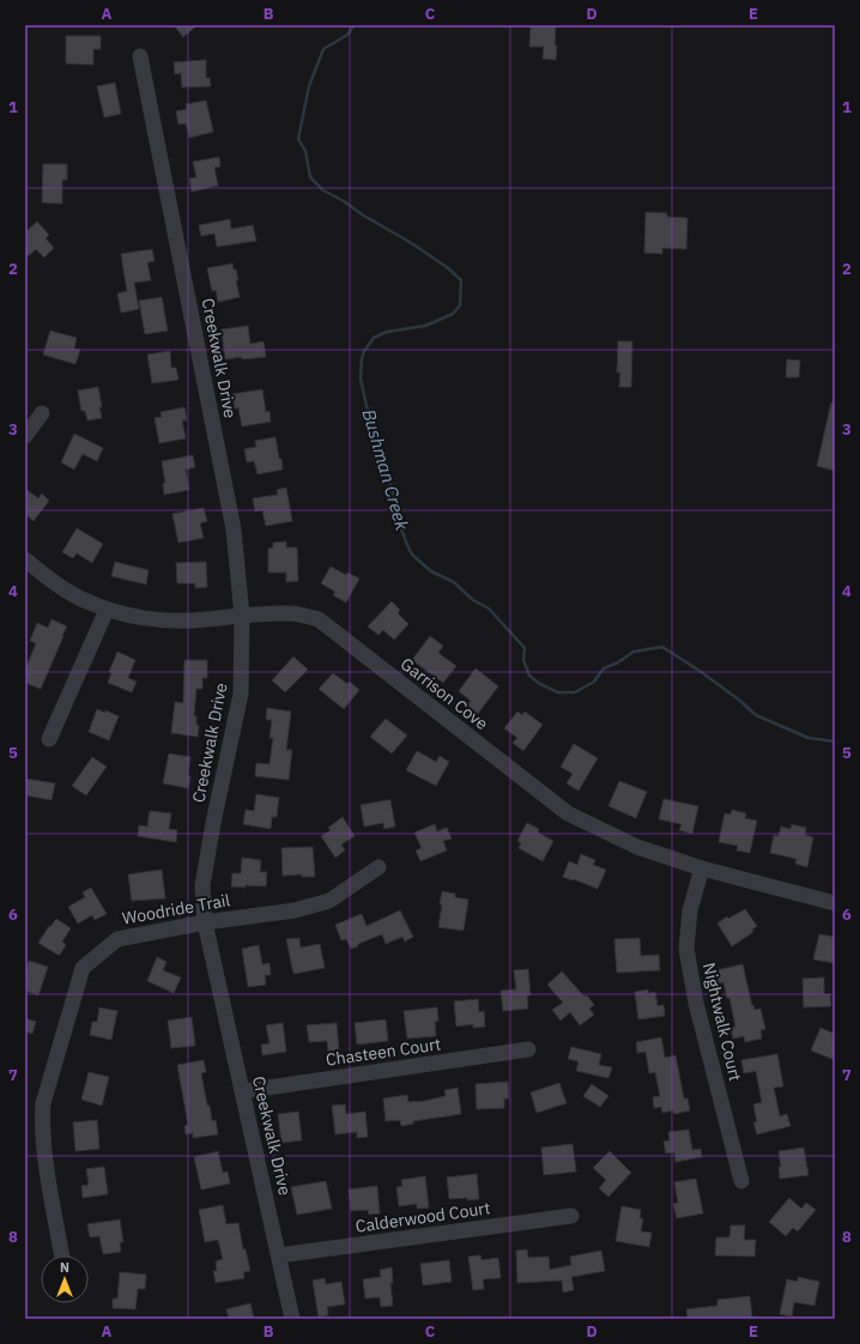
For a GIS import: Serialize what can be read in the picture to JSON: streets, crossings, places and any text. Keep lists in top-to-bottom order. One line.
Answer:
{"streets":{"street":["Creekwalk Drive","Garrison Cove","Woodride Trail","Nightwalk Court","Chasteen Court","Calderwood Court"]},"crossings":[["Creekwalk Drive","Garrison Cove"],["Creekwalk Drive","Woodride Trail"],["Creekwalk Drive","Chasteen Court"],["Creekwalk Drive","Calderwood Court"],["Garrison Cove","Nightwalk Court"]],"water":["Bushman Creek"],"north":"top","grid":{"columns":["A","B","C","D","E"],"rows":["1","2","3","4","5","6","7","8"]}}
